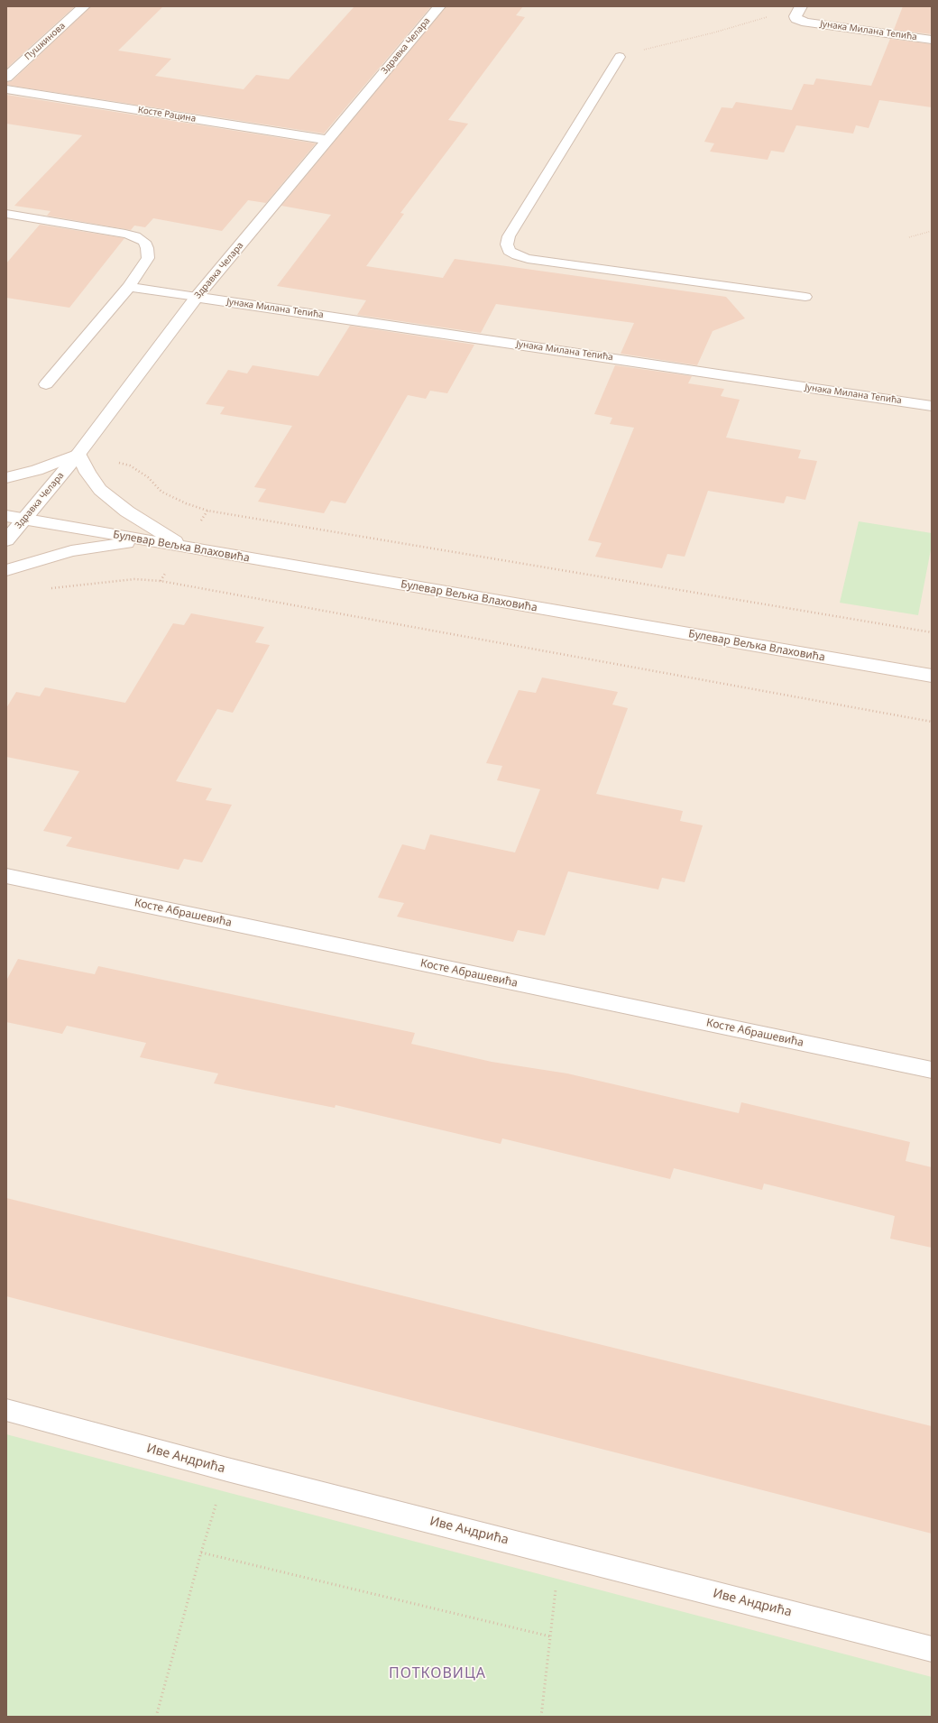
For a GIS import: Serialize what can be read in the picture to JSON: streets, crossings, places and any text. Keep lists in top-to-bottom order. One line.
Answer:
{"streets":{"street":["Јунака Милана Тепића","Пушкинова","Здравка Челара","Косте Рацина","Булевар Вељка Влаховића","Косте Абрашевића","Иве Андрића"]},"crossings":[["Јунака Милана Тепића","Здравка Челара"],["Здравка Челара","Косте Рацина"],["Здравка Челара","Булевар Вељка Влаховића"]],"districts":["ПОТКОВИЦА"]}
